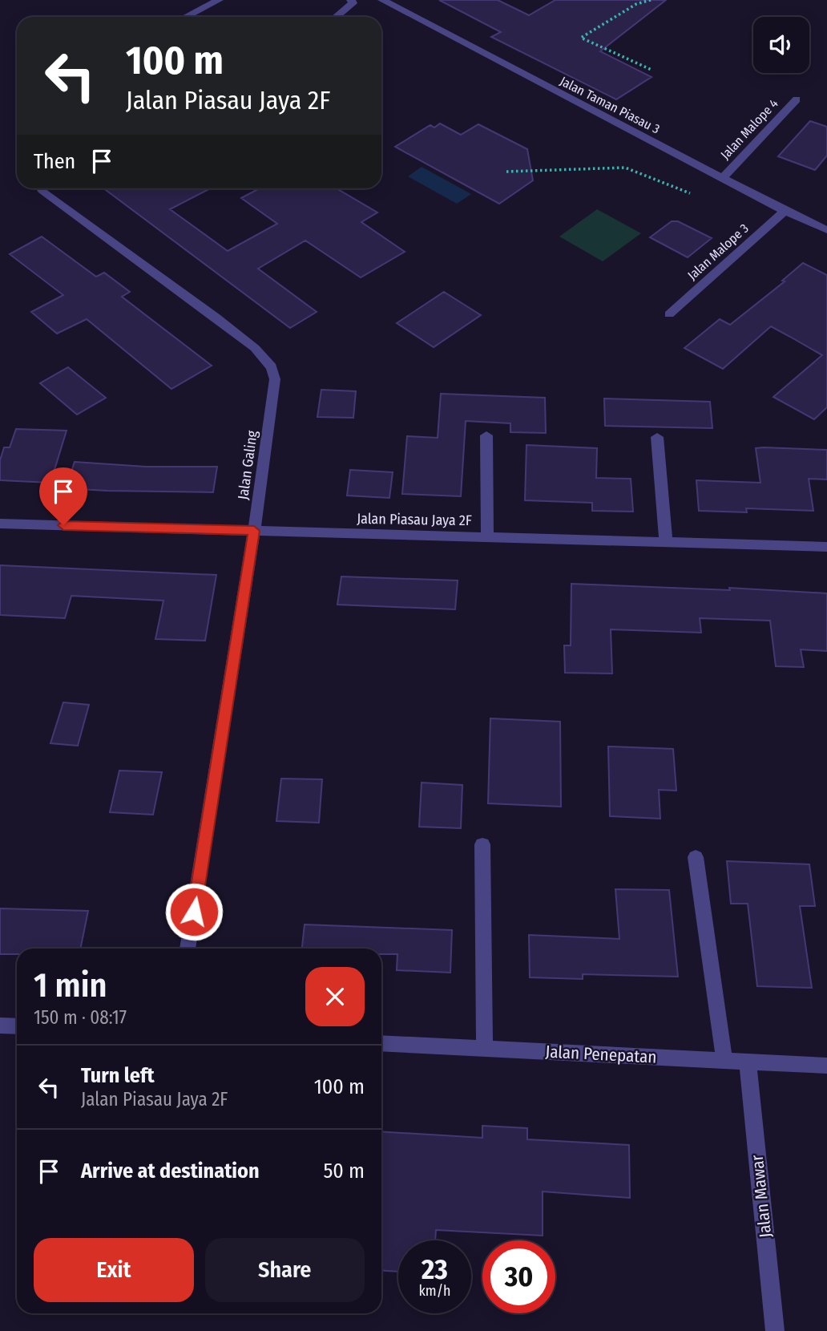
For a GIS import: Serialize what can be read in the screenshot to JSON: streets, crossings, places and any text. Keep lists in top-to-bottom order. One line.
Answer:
{"streets":{"street":["Jalan Taman Piasau 3","Jalan Malope 4","Jalan Malope 3","Jalan Galing","Jalan Piasau Jaya 2F","Jalan Penepatan","Jalan Mawar"]},"crossings":[["Jalan Taman Piasau 3","Jalan Malope 4"],["Jalan Taman Piasau 3","Jalan Malope 3"],["Jalan Galing","Jalan Piasau Jaya 2F"],["Jalan Penepatan","Jalan Mawar"]],"page":{"turn":["100 m","Jalan Piasau Jaya 2F"],"then":"Then","heading":["1 min","150 m · 08:17"],"list":[{"name":"Turn left","note":"Jalan Piasau Jaya 2F","value":"100 m"},{"name":"Arrive at destination","value":"50 m"}],"buttons":["Exit","Share"],"speed":"23 km/h","limit":"30"}}
